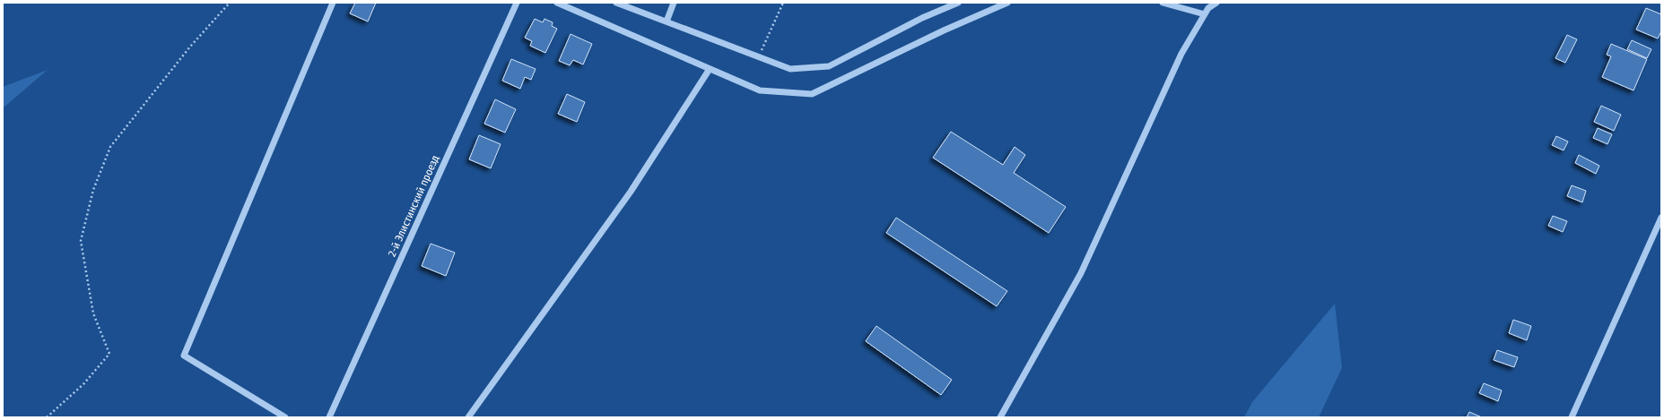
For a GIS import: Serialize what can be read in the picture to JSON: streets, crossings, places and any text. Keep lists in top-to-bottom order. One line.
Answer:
{"streets":{"street":["2-й Элистинский проезд"]}}
